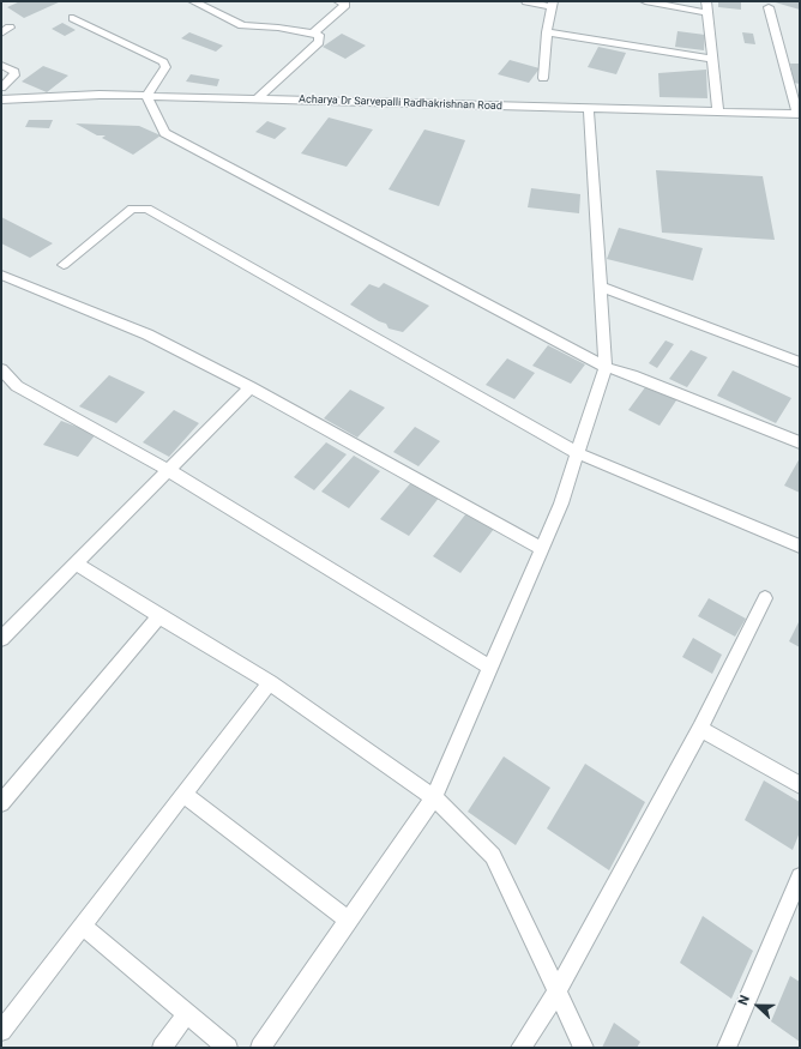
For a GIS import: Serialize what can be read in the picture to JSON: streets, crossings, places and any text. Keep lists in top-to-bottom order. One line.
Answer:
{"streets":{"street":["Acharya Dr Sarvepalli Radhakrishnan Road"]},"north":"left"}
